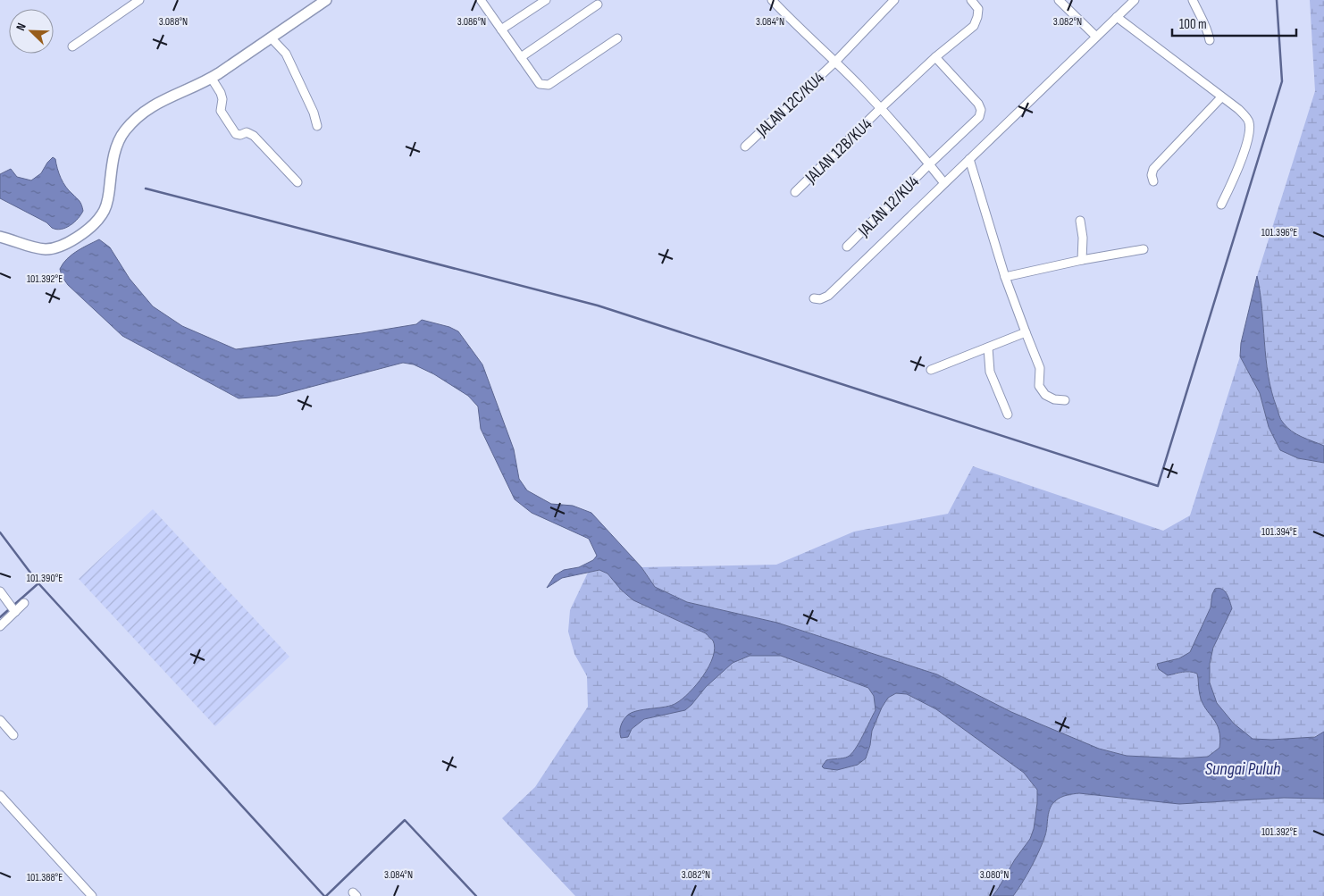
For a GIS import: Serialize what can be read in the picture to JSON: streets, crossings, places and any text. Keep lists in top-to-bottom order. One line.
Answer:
{"streets":{"street":["JALAN 12C/KU4","JALAN 12B/KU4","JALAN 12/KU4"]},"crossings":[["JALAN 12B/KU4","JALAN 12/KU4"]],"water":["Sungai Puluh"],"scale_bar":"100 m","north":"top left","coordinates":["3.088°N","3.086°N","3.084°N","3.082°N","101.396°E","101.392°E","101.394°E","101.390°E","3.080°N","101.388°E"]}
